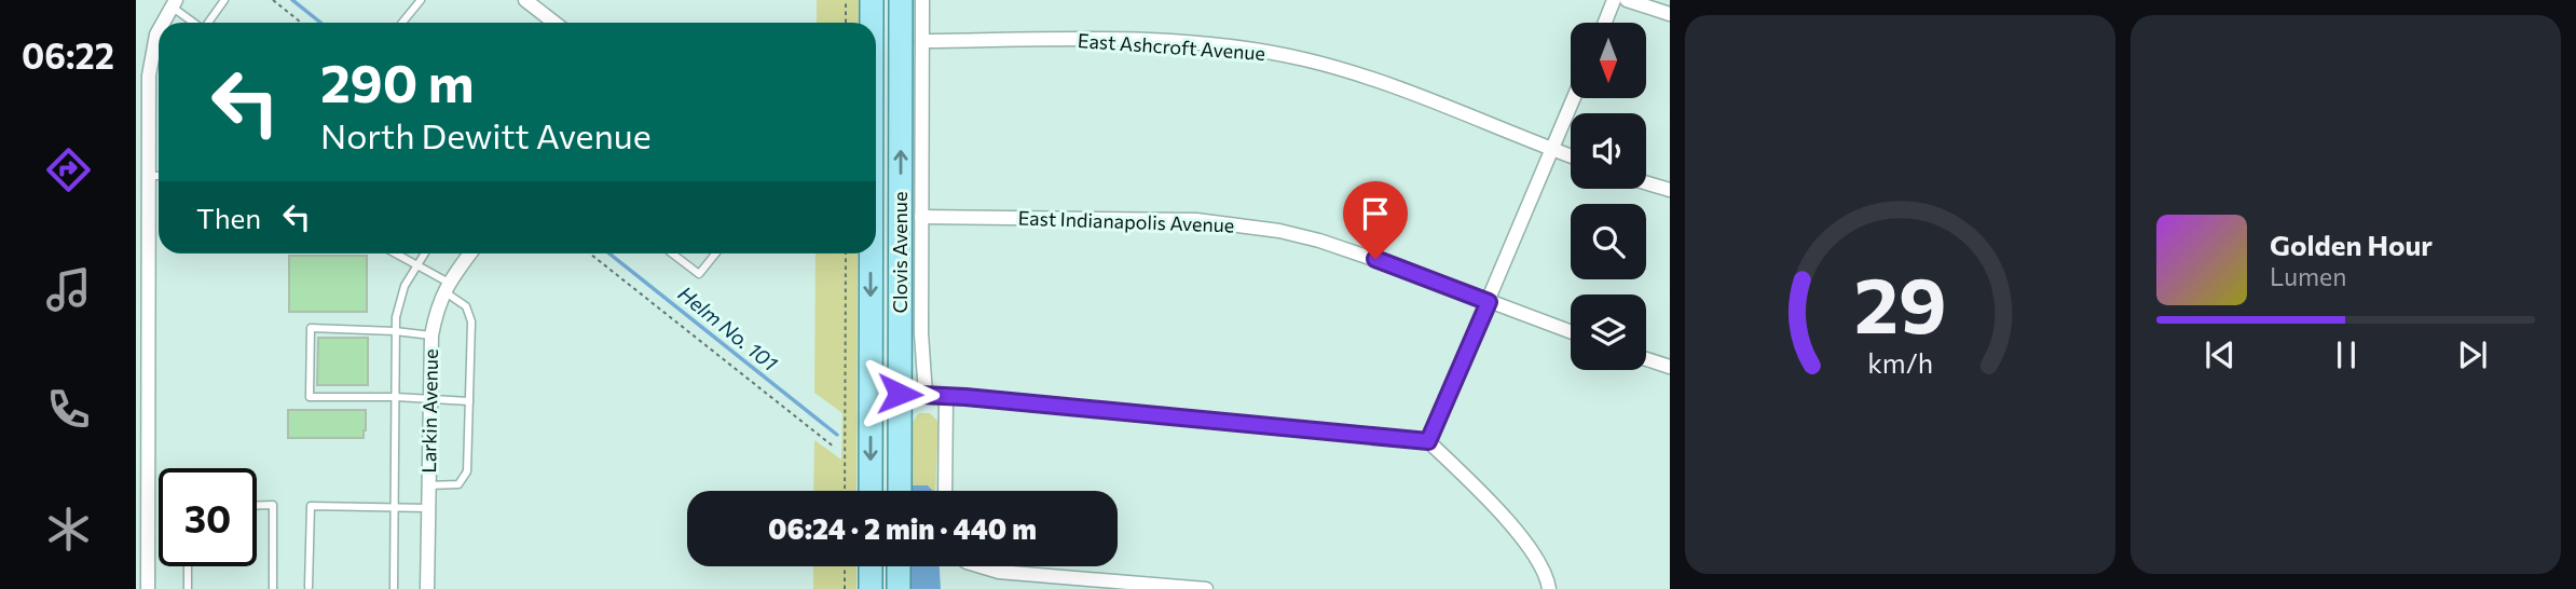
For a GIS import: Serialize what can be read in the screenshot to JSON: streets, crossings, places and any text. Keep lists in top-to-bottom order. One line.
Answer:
{"streets":{"main road":["Clovis Avenue"],"street":["East Ashcroft Avenue","East Indianapolis Avenue","Larkin Avenue"]},"water":["Helm No. 101"],"north":"bottom","page":{"tabs":"06:22","turn":["290 m","North Dewitt Avenue"],"then":"Then","song":["Golden Hour","Lumen"],"limit":"30","trip":"06:24 · 2 min · 440 m","gauge":["29","km/h"]}}
